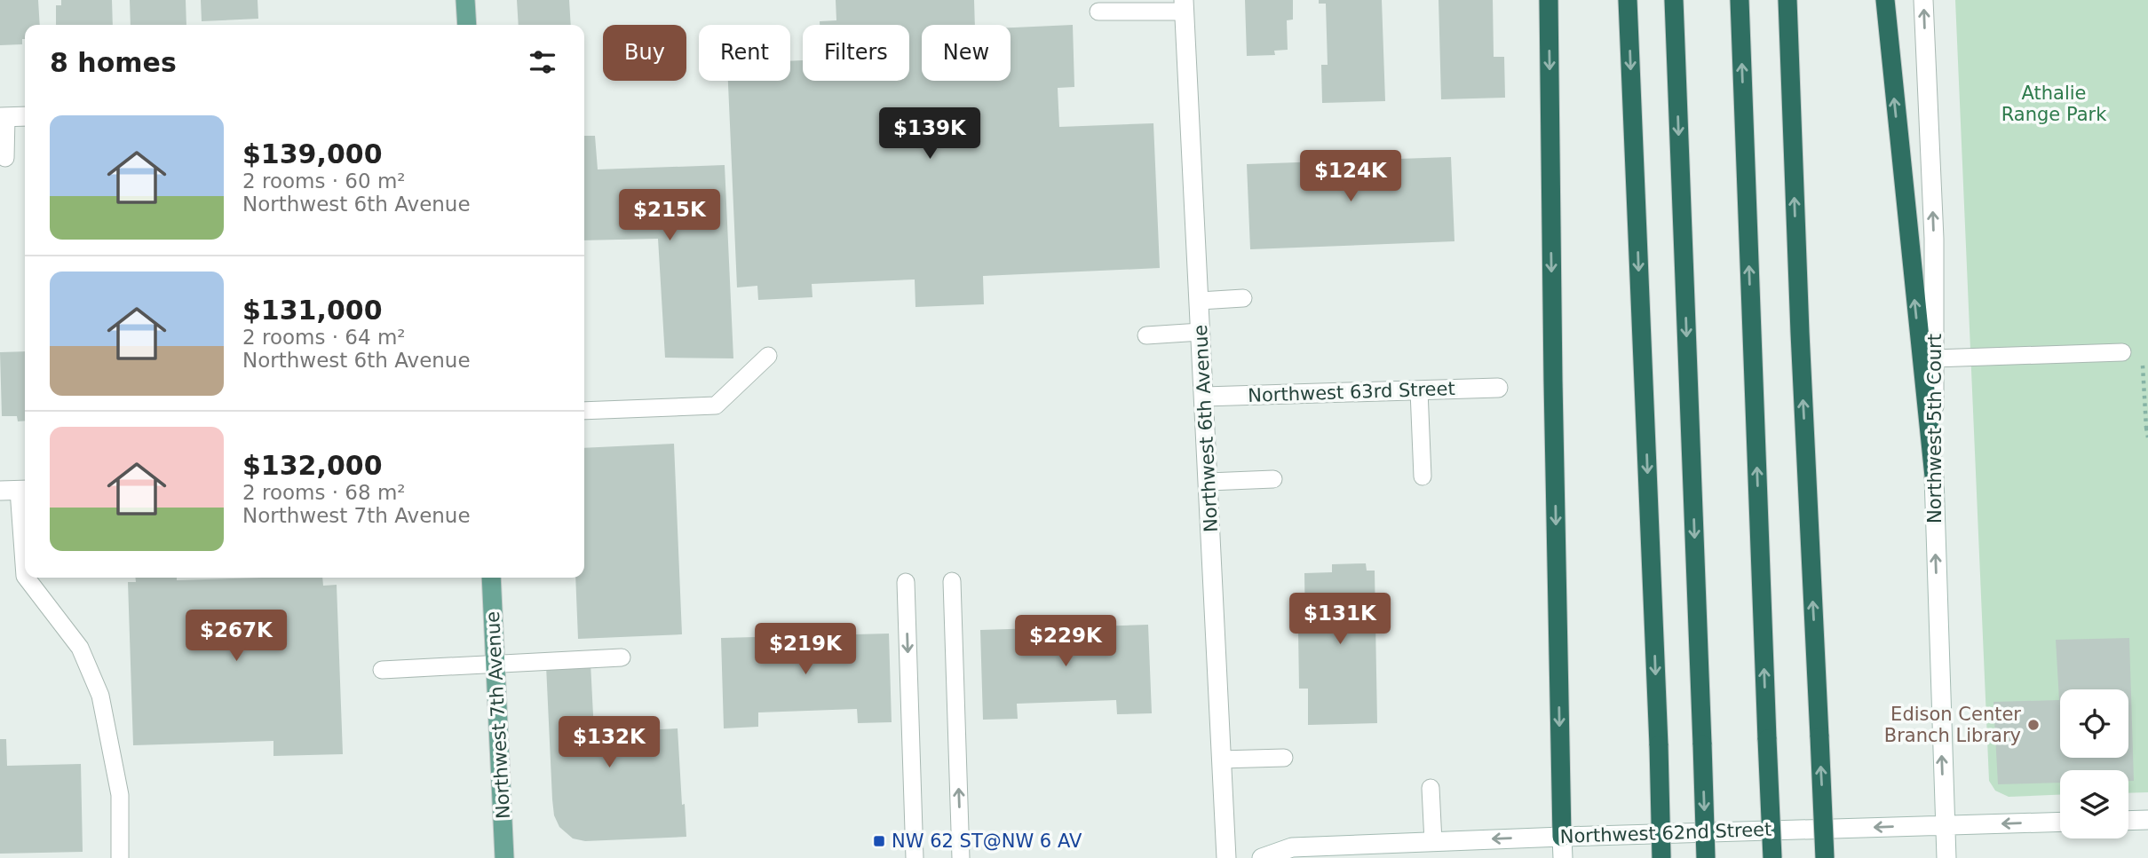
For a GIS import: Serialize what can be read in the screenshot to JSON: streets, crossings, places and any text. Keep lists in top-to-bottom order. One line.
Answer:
{"streets":{"main road":["Northwest 7th Avenue"],"street":["Northwest 63rd Street","Northwest 6th Avenue","Northwest 5th Court","Northwest 62nd Street"]},"crossings":[["Northwest 63rd Street","Northwest 6th Avenue"],["Northwest 5th Court","Northwest 62nd Street"]],"one_way":["Northwest 5th Court","Northwest 62nd Street"],"parks":["Athalie Range Park"],"places":{"other":["Edison Center Branch Library"],"transit":["NW 62 ST@NW 6 AV"]},"page":{"chip":["Buy","Rent","Filters","New"],"heading":"8 homes","list":[{"name":"$139,000","note":"2 rooms · 60 m² · Northwest 6th Avenue"},{"name":"$131,000","note":"2 rooms · 64 m² · Northwest 6th Avenue"},{"name":"$132,000","note":"2 rooms · 68 m² · Northwest 7th Avenue"}],"price":["$139K","$124K","$215K","$131K","$267K","$229K","$219K","$132K"]}}
